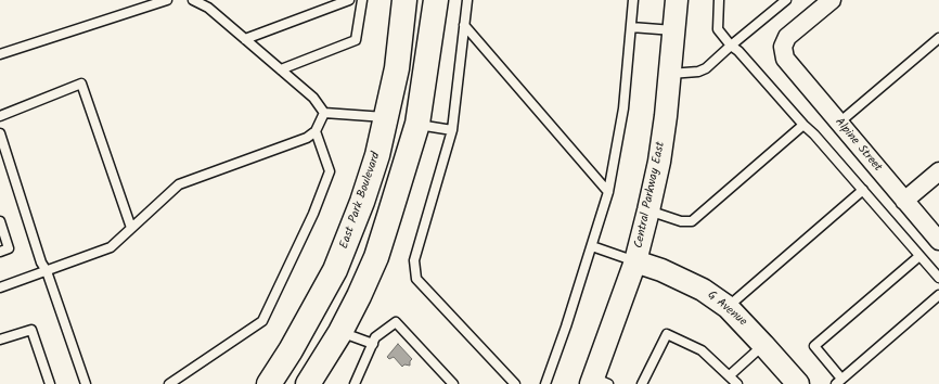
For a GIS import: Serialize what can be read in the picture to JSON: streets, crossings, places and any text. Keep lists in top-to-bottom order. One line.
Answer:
{"streets":{"main road":["East Park Boulevard"],"street":["Alpine Street","Central Parkway East","G Avenue"]},"crossings":[["Central Parkway East","G Avenue"]]}
